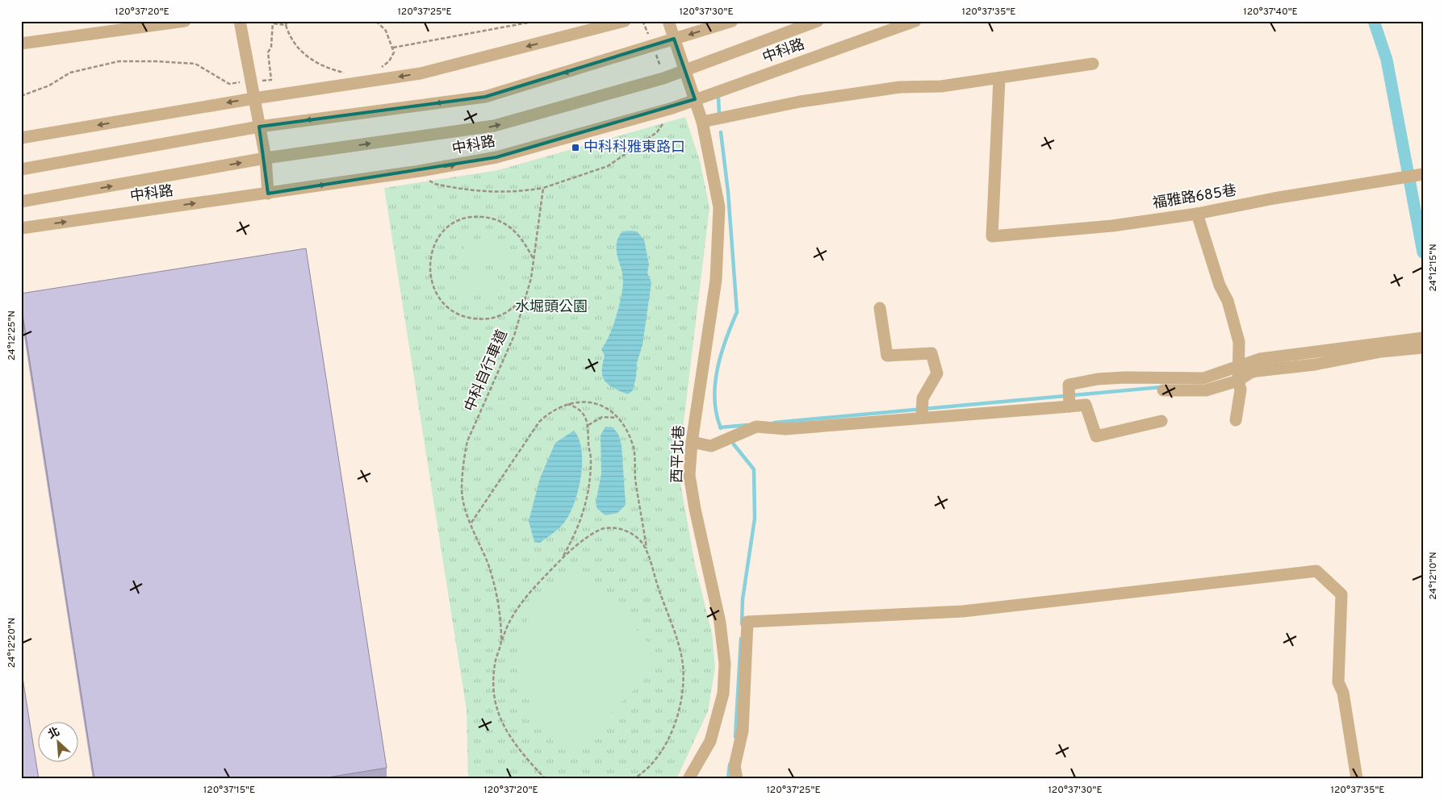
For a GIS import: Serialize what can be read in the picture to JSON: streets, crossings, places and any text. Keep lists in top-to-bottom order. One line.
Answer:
{"streets":{"street":["中科路","福雅路685巷","西平北巷"],"path":["中科自行車道"]},"crossings":[["中科路","西平北巷"]],"parks":["水堀頭公園"],"places":{"transit":["中科科雅東路口"]},"north":"top left","coordinates":["120°37'20\"E","120°37'25\"E","120°37'30\"E","120°37'35\"E","120°37'40\"E","24°12'15\"N","24°12'25\"N","24°12'10\"N","24°12'20\"N","120°37'15\"E"]}
